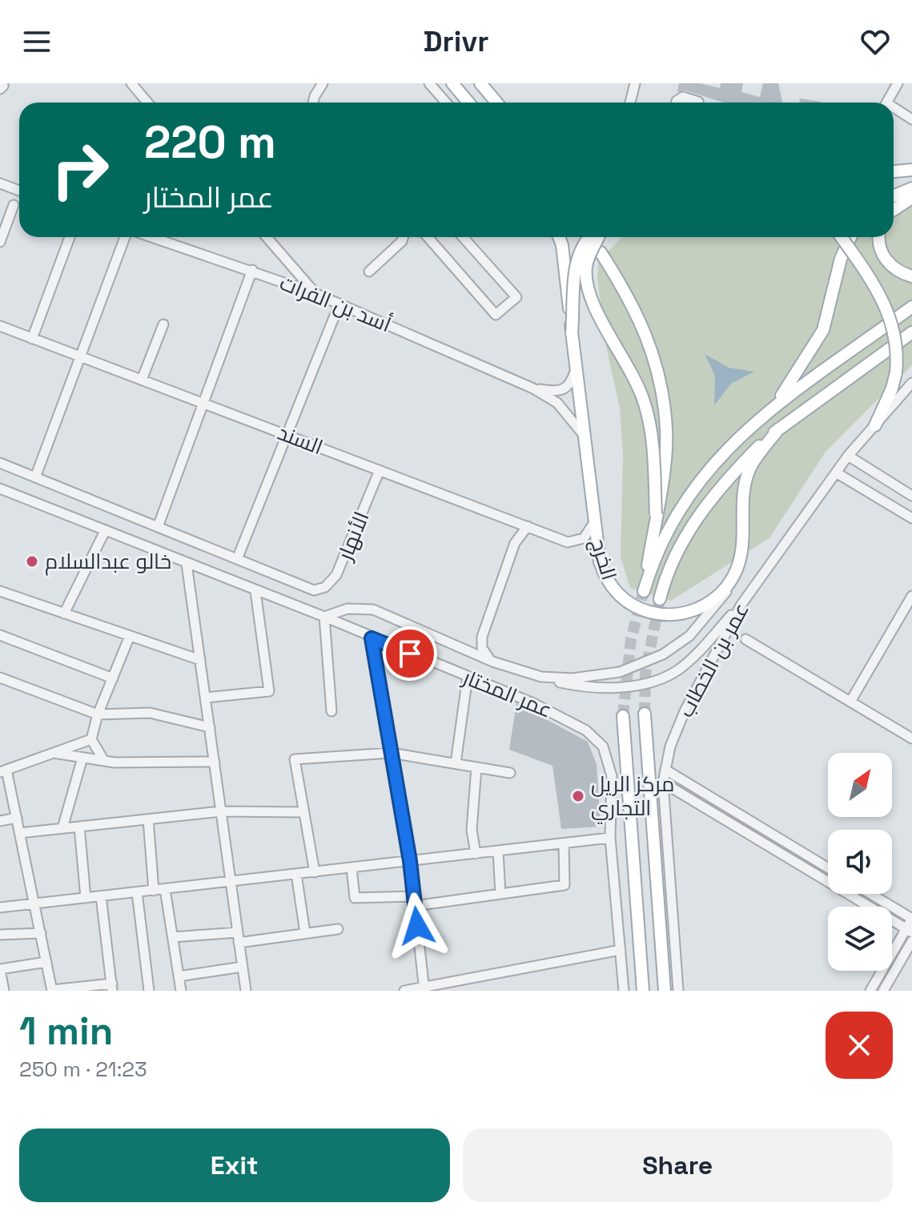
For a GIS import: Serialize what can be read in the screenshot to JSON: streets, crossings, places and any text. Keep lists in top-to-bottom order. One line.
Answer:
{"streets":{"main road":["الخرج"],"street":["أسد بن الفرات","السند","الأنهار","عمر بن الخطاب","عمر المختار"]},"crossings":[["أسد بن الفرات","الخرج"],["السند","الأنهار"],["السند","الخرج"]],"places":["خالو عبدالسلام","مركز الريل التجاري"],"north":"top right","page":{"header":"Drivr","turn":["220 m","عمر المختار"],"heading":["1 min","250 m · 21:23"],"buttons":["Exit","Share"]}}
